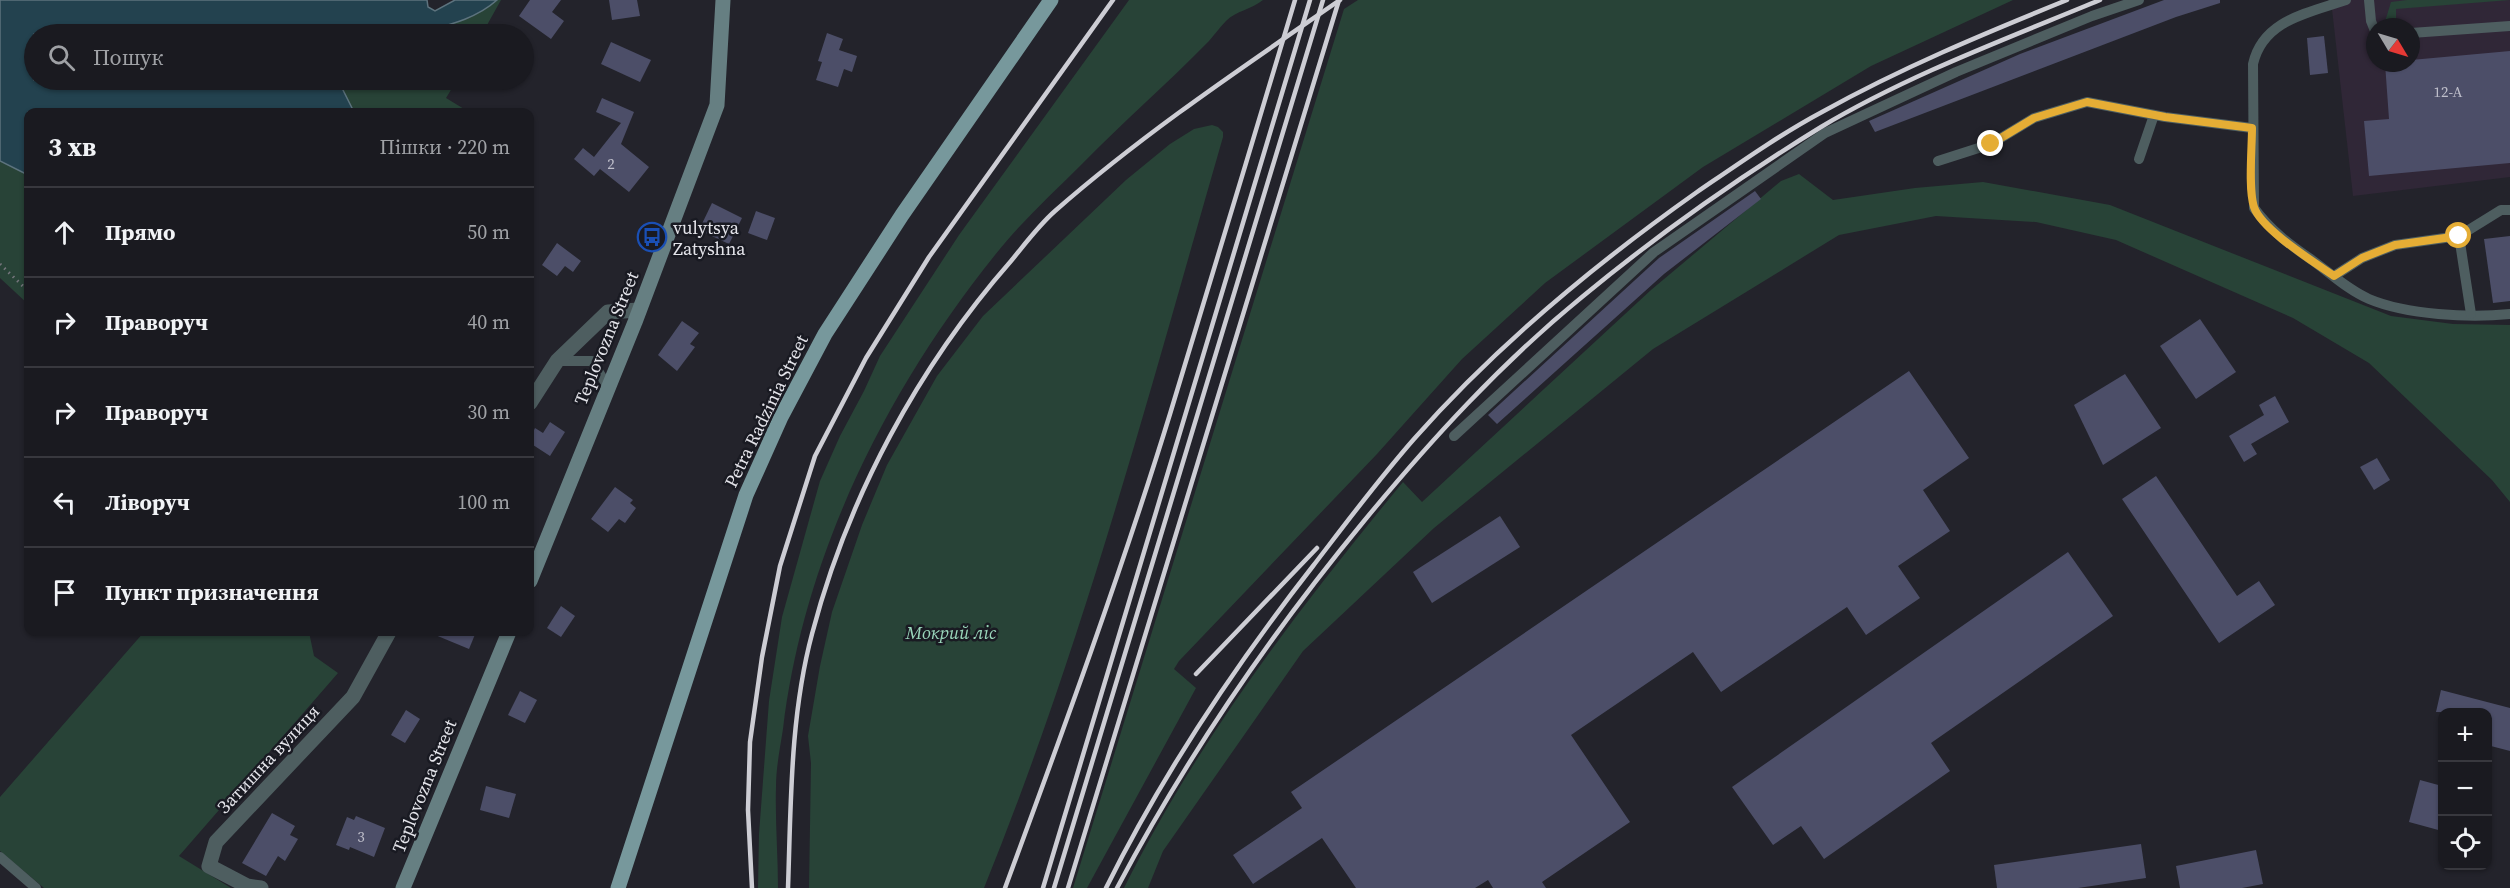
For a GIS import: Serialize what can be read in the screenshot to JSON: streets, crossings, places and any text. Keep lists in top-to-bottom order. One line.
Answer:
{"streets":{"main road":["Petra Radzinia Street"],"street":["Teplovozna Street","Затишна вулиця"]},"parks":["Мокрий ліс"],"places":{"bus stop":["vulytsya Zatyshna"]},"house_numbers":["12-А","2","3"],"north":"bottom right","page":{"search":"Пошук","heading":["3 хв","Пішки · 220 m"],"list":[["Прямо","50 m"],["Праворуч","40 m"],["Праворуч","30 m"],["Ліворуч","100 m"],"Пункт призначення"],"map_buttons":["+","−"]}}
